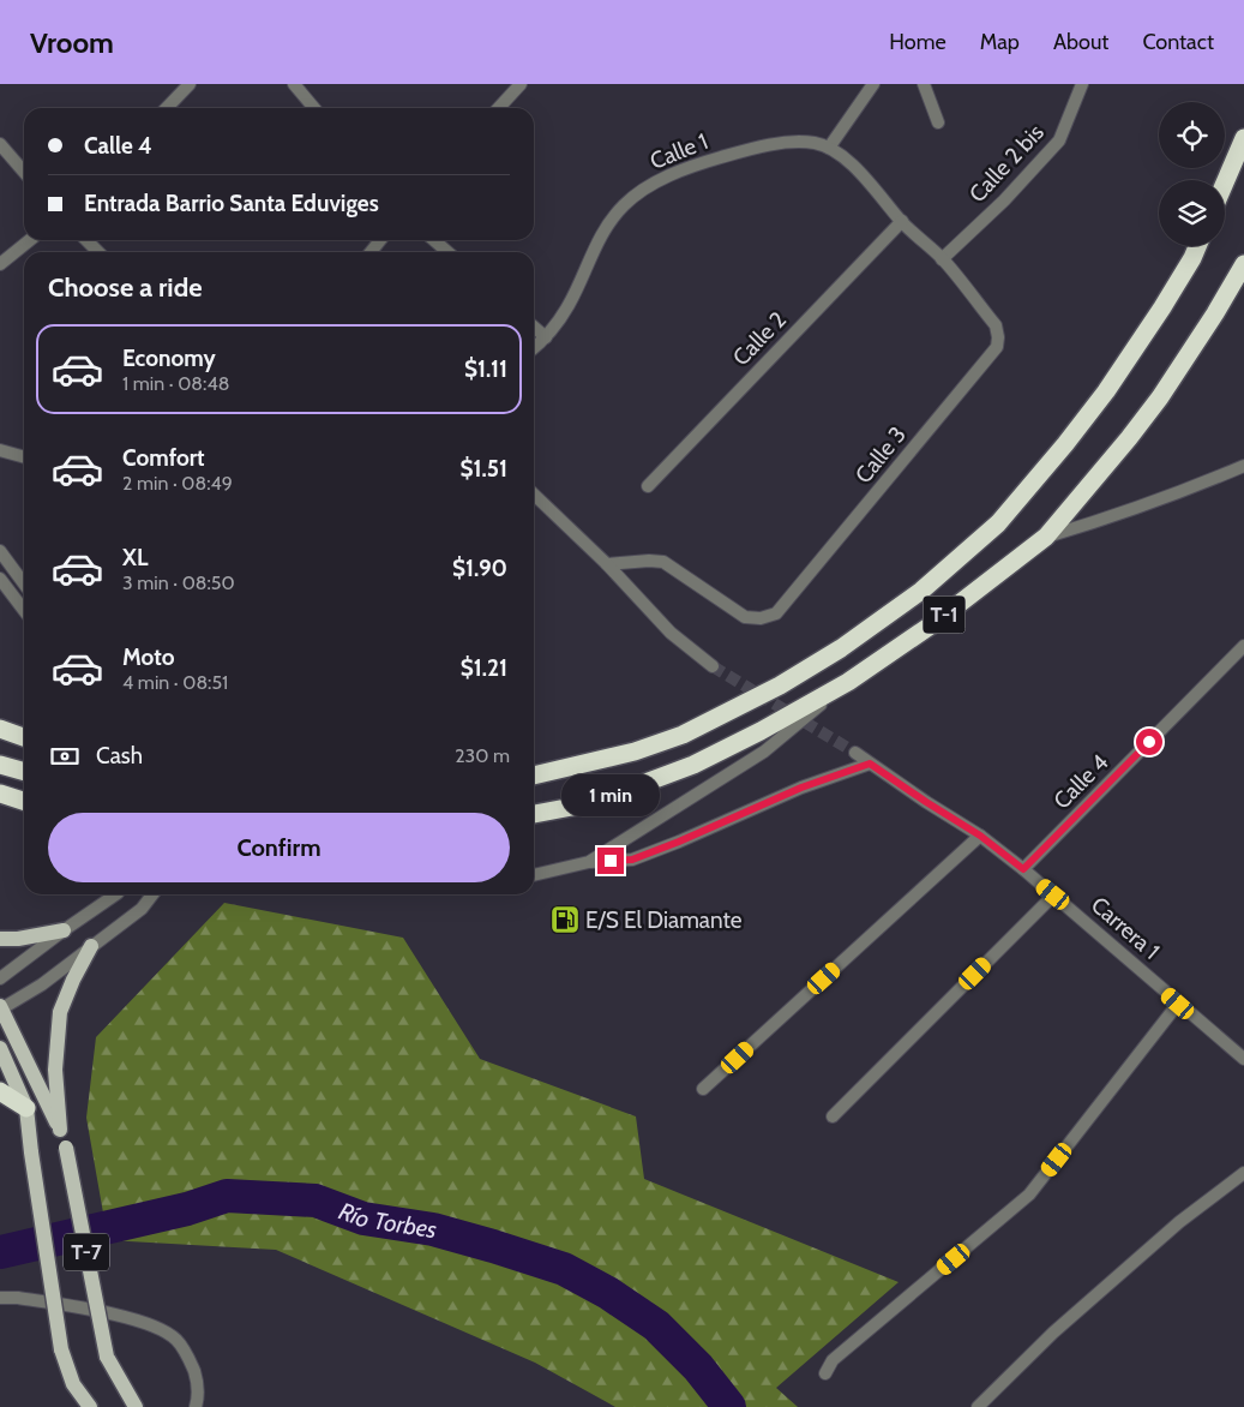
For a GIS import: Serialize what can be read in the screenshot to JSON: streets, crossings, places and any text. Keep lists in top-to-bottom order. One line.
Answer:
{"streets":{"highway":["T-1"],"main road":["T-7"],"street":["Calle 1","Calle 2 bis","Calle 2","Calle 3","Calle 4","Carrera 1"]},"crossings":[["Calle 1","Calle 2"],["Calle 1","Calle 3"],["Calle 2 bis","Calle 3"],["Calle 2","Calle 3"],["Calle 4","Carrera 1"]],"water":["Río Torbes"],"places":{"fuel station":["E/S El Diamante"]},"page":{"header":"Vroom","nav":["Home","Map","About","Contact"],"banner":["Calle 4","Entrada Barrio Santa Eduviges"],"heading":"Choose a ride","list":[{"name":"Economy","note":"1 min · 08:48","value":"$1.11"},{"name":"Comfort","note":"2 min · 08:49","value":"$1.51"},{"name":"XL","note":"3 min · 08:50","value":"$1.90"},{"name":"Moto","note":"4 min · 08:51","value":"$1.21"}],"pay":["Cash","230 m"],"bubble":"1 min","buttons":"Confirm"}}
